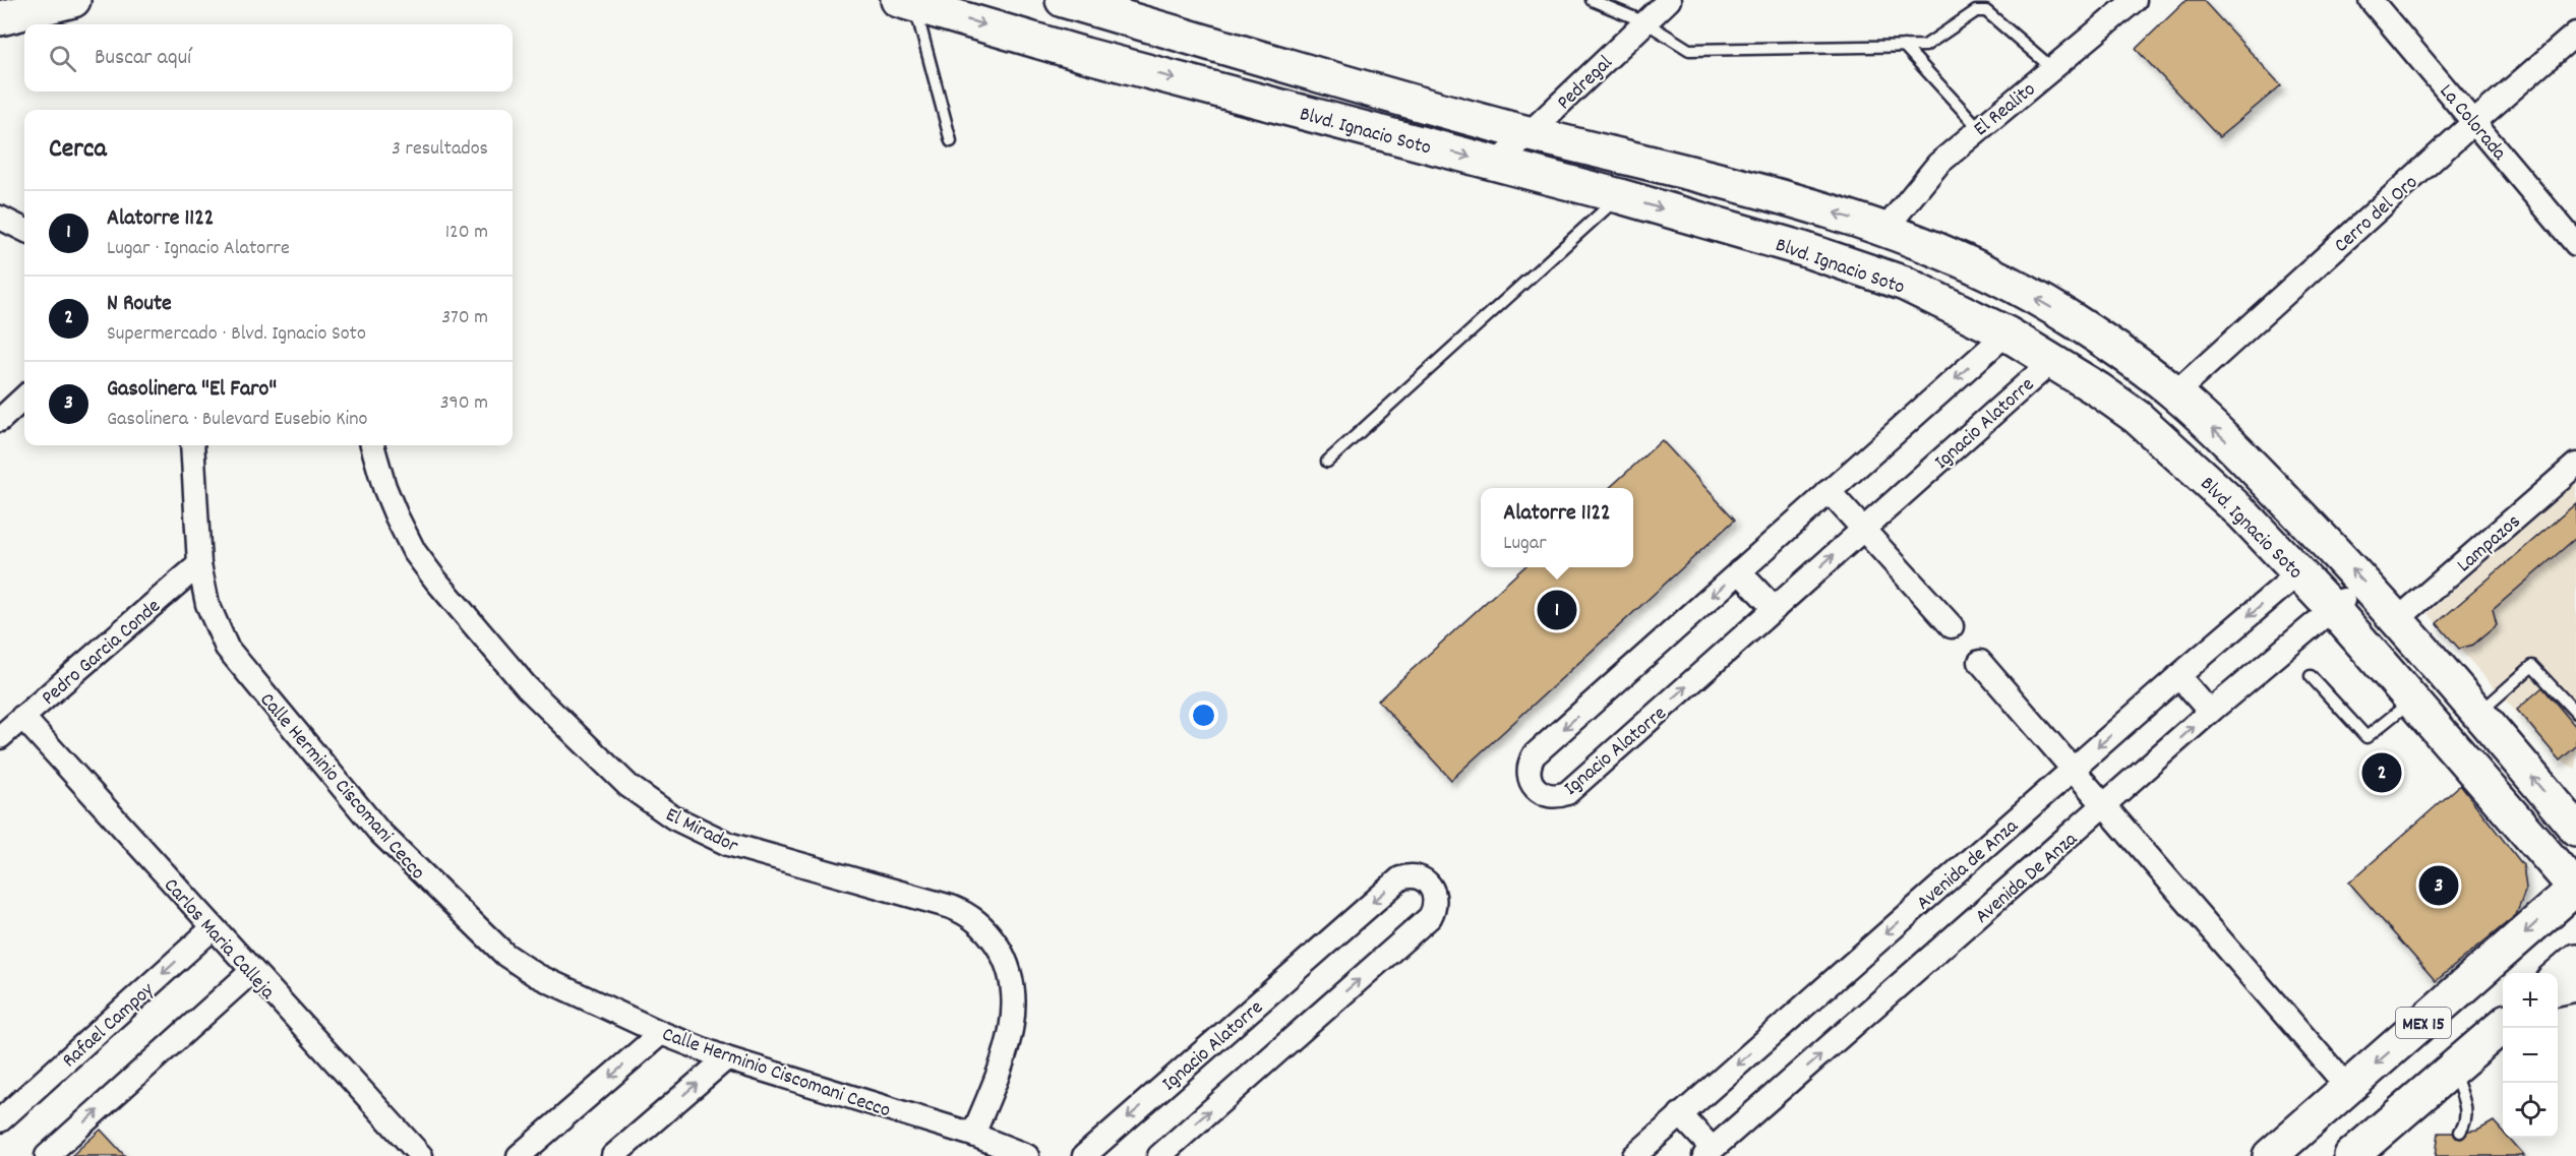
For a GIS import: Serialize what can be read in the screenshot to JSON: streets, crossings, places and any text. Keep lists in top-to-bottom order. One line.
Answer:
{"streets":{"main road":["Blvd. Ignacio Soto","MEX 15"],"street":["Pedregal","El Realito","La Colorada","Cerro del Oro","Ignacio Alatorre","Lampazos","Pedro Garcia Conde","Calle Herminio Ciscomani Cecco","El Mirador","Avenida de Anza","Avenida De Anza","Carlos Maria Calleja","Rafael Campoy"]},"crossings":[["Pedregal","Blvd. Ignacio Soto"],["El Realito","Blvd. Ignacio Soto"],["La Colorada","Cerro del Oro"],["Blvd. Ignacio Soto","Cerro del Oro"],["Blvd. Ignacio Soto","Ignacio Alatorre"],["Blvd. Ignacio Soto","Lampazos"],["Blvd. Ignacio Soto","Avenida de Anza"],["Blvd. Ignacio Soto","Avenida De Anza"],["Blvd. Ignacio Soto","MEX 15"],["Pedro Garcia Conde","Calle Herminio Ciscomani Cecco"],["Pedro Garcia Conde","Carlos Maria Calleja"],["Calle Herminio Ciscomani Cecco","El Mirador"],["Carlos Maria Calleja","Rafael Campoy"]],"one_way":["Avenida de Anza","Avenida De Anza"],"page":{"search":"Buscar aquí","heading":["Cerca","3 resultados"],"list":[{"mark":"1","name":"Alatorre 1122","note":"Lugar · Ignacio Alatorre","value":"120 m"},{"mark":"2","name":"N Route","note":"Supermercado · Blvd. Ignacio Soto","value":"370 m"},{"mark":"3","name":"Gasolinera \"El Faro\"","note":"Gasolinera · Bulevard Eusebio Kino","value":"390 m"}],"popup":["Alatorre 1122","Lugar"],"pins":["1","2","3"],"map_buttons":["+","−"]}}
